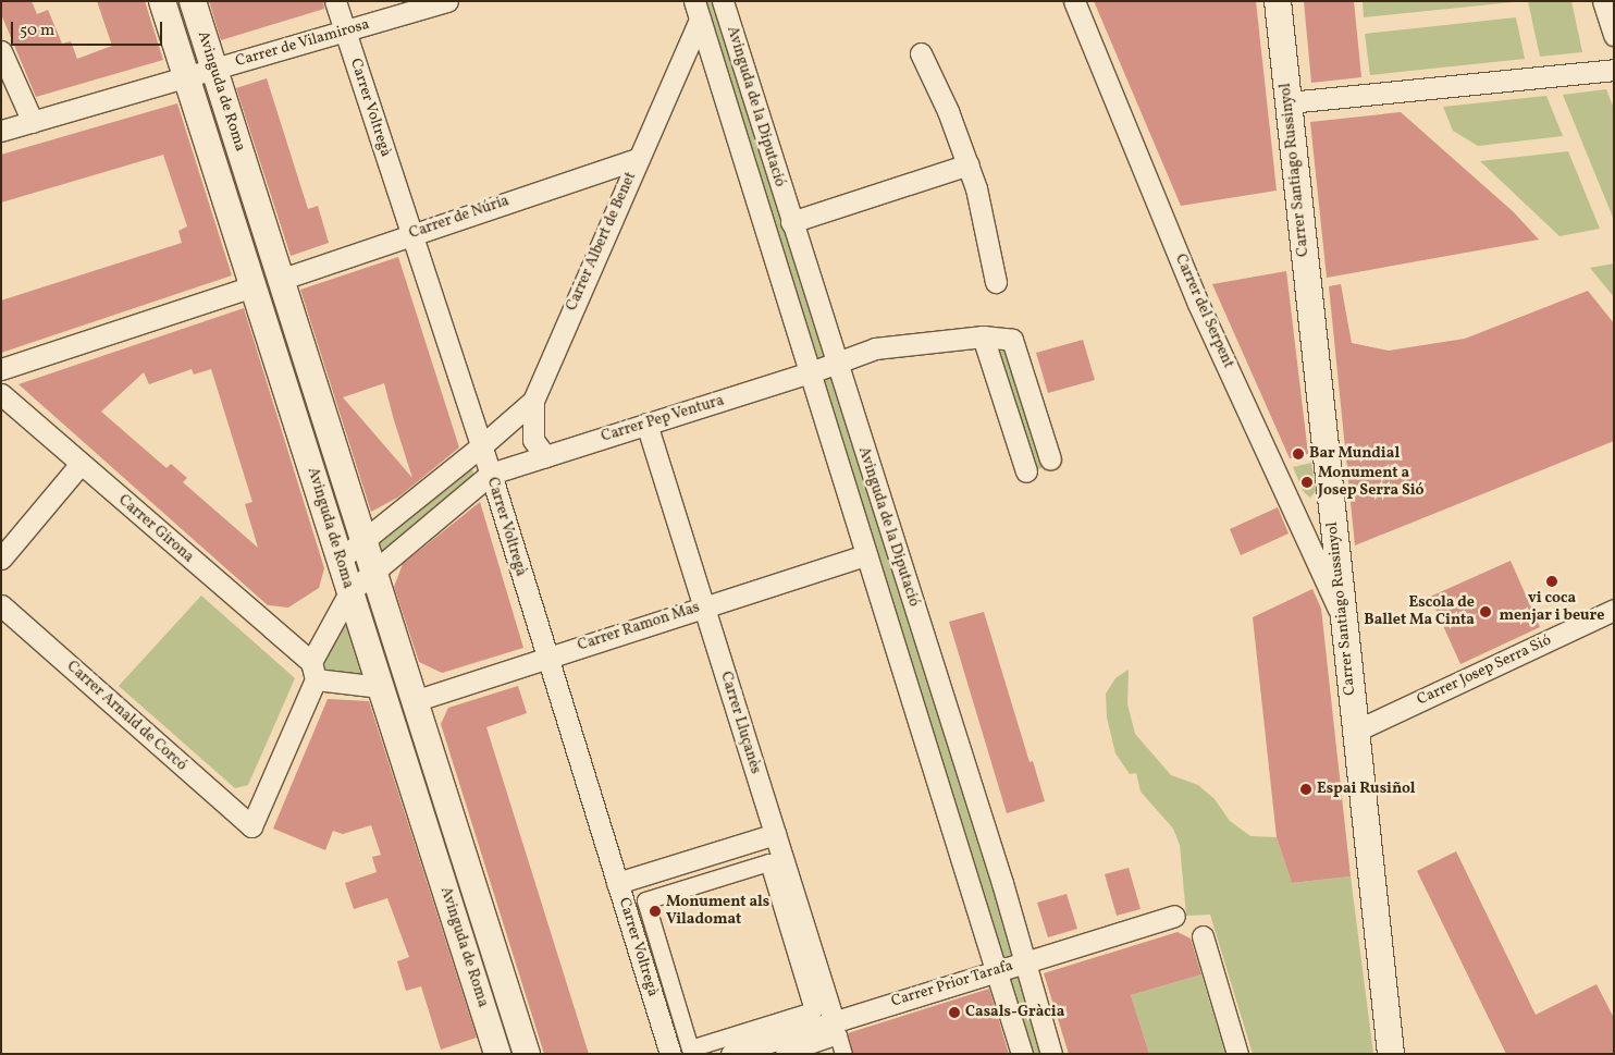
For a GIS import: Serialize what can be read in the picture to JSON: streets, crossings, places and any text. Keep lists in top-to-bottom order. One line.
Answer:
{"streets":{"street":["Carrer de Vilamirosa","Avinguda de Roma","Avinguda de la Diputació","Carrer Voltregà","Carrer Santiago Russinyol","Carrer de Núria","Carrer Albert de Benet","Carrer del Serpent","Carrer Pep Ventura","Carrer Girona","Carrer Ramon Mas","Carrer Josep Serra Sió","Carrer Arnald de Corcó","Carrer Lluçanès","Carrer Prior Tarafa"]},"crossings":[["Carrer de Vilamirosa","Avinguda de Roma"],["Carrer de Vilamirosa","Carrer Voltregà"],["Avinguda de Roma","Carrer de Núria"],["Avinguda de Roma","Carrer Albert de Benet"],["Avinguda de Roma","Carrer Ramon Mas"],["Avinguda de la Diputació","Carrer Albert de Benet"],["Avinguda de la Diputació","Carrer Pep Ventura"],["Avinguda de la Diputació","Carrer Ramon Mas"],["Avinguda de la Diputació","Carrer Prior Tarafa"],["Carrer Voltregà","Carrer de Núria"],["Carrer Voltregà","Carrer Albert de Benet"],["Carrer Voltregà","Carrer Pep Ventura"],["Carrer Voltregà","Carrer Ramon Mas"],["Carrer Santiago Russinyol","Carrer del Serpent"],["Carrer Santiago Russinyol","Carrer Josep Serra Sió"],["Carrer de Núria","Carrer Albert de Benet"],["Carrer Pep Ventura","Carrer Lluçanès"],["Carrer Girona","Carrer Arnald de Corcó"],["Carrer Ramon Mas","Carrer Lluçanès"],["Carrer Lluçanès","Carrer Prior Tarafa"]],"places":["Bar Mundial","Monument a Josep Serra Sió","vi coca menjar i beure","Escola de Ballet Ma Cinta","Espai Rusiñol","Monument als Viladomat","Casals-Gràcia"],"scale_bar":"50 m"}
